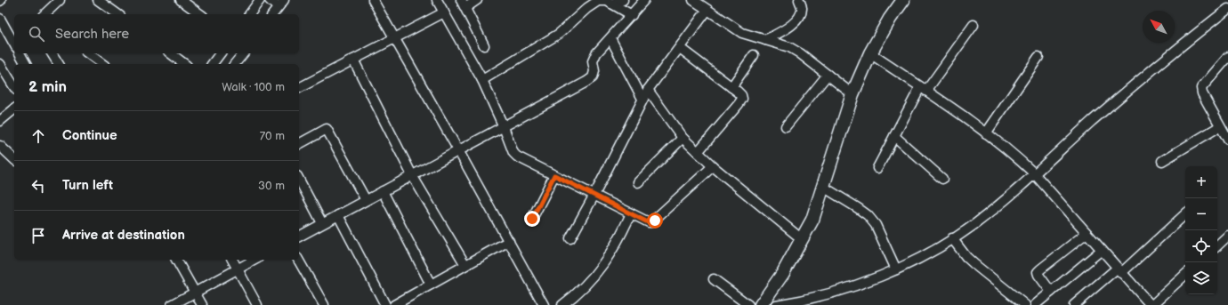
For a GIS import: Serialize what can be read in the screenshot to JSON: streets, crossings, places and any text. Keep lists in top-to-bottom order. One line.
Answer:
{"north":"top left","page":{"search":"Search here","heading":["2 min","Walk · 100 m"],"list":[["Continue","70 m"],["Turn left","30 m"],"Arrive at destination"],"map_buttons":["+","−"]}}
